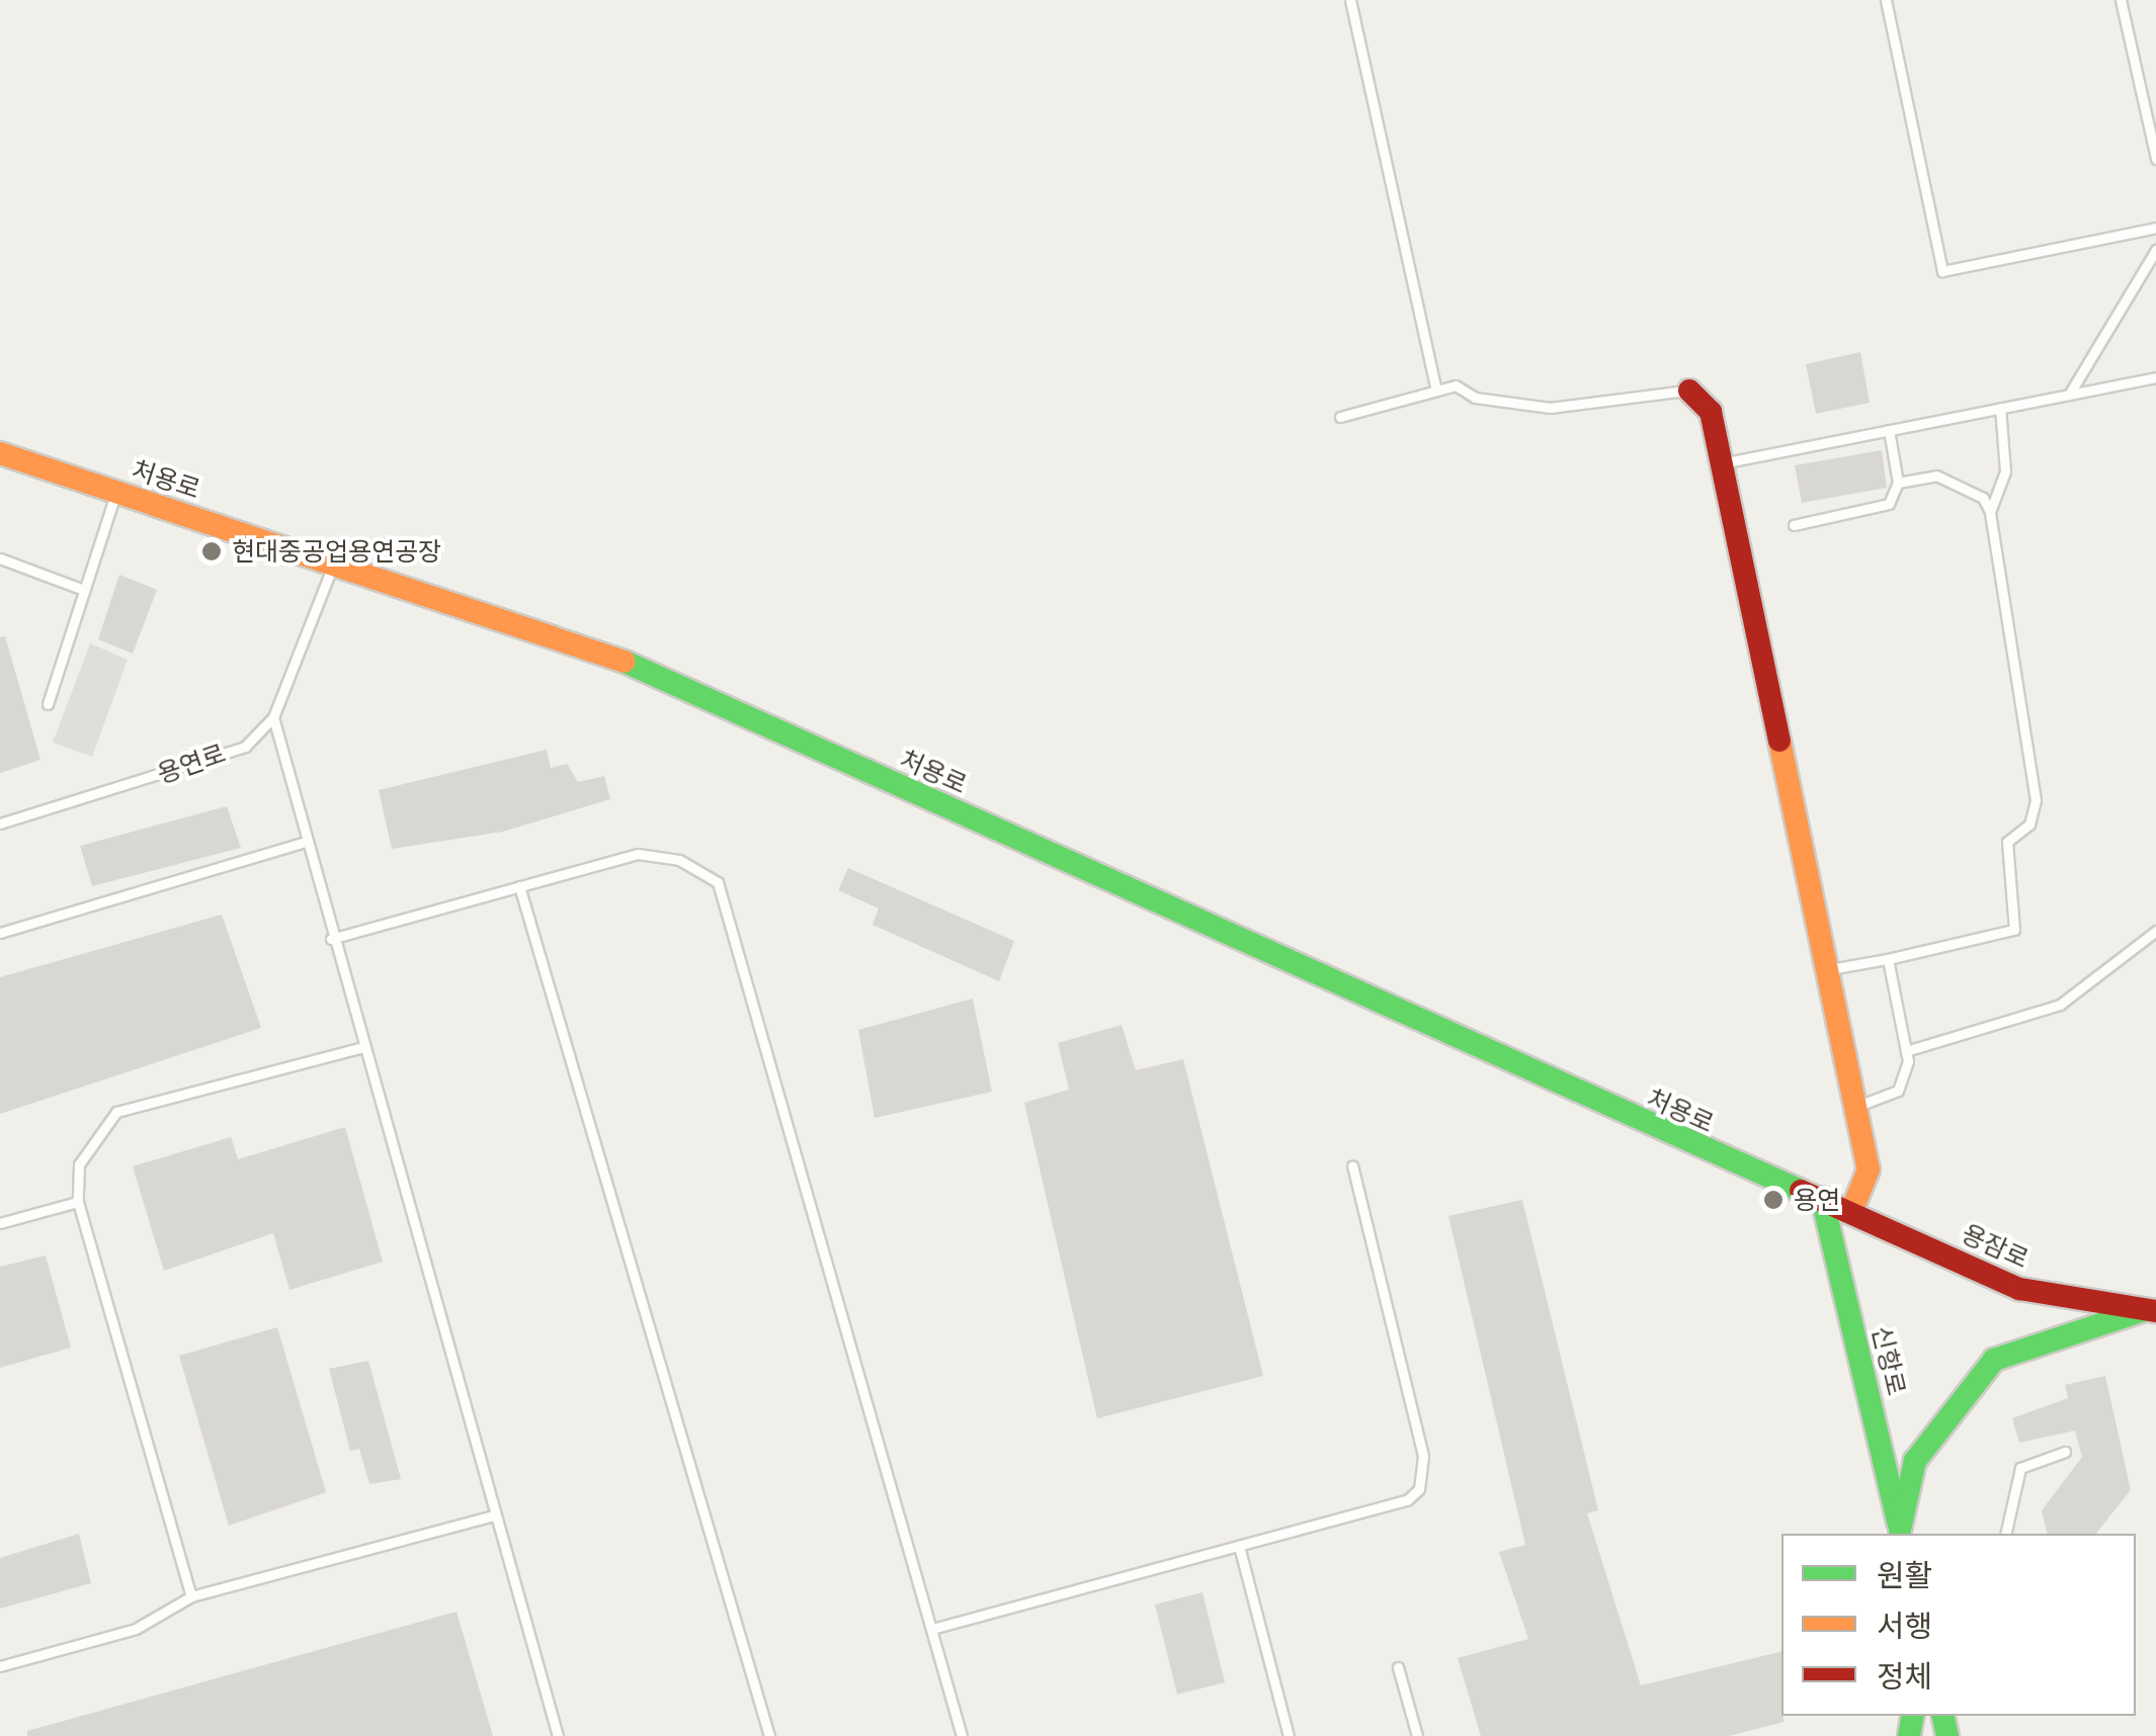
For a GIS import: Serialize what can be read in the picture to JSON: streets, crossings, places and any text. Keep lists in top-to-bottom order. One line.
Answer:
{"streets":{"street":["처용로","용잠로","신항로"],"lane":["용연로"]},"crossings":[["처용로","용연로"],["처용로","용잠로"],["처용로","신항로"],["용잠로","신항로"]],"places":["현대중공업용연공장","용연"],"legend":["원활","서행","정체"]}
